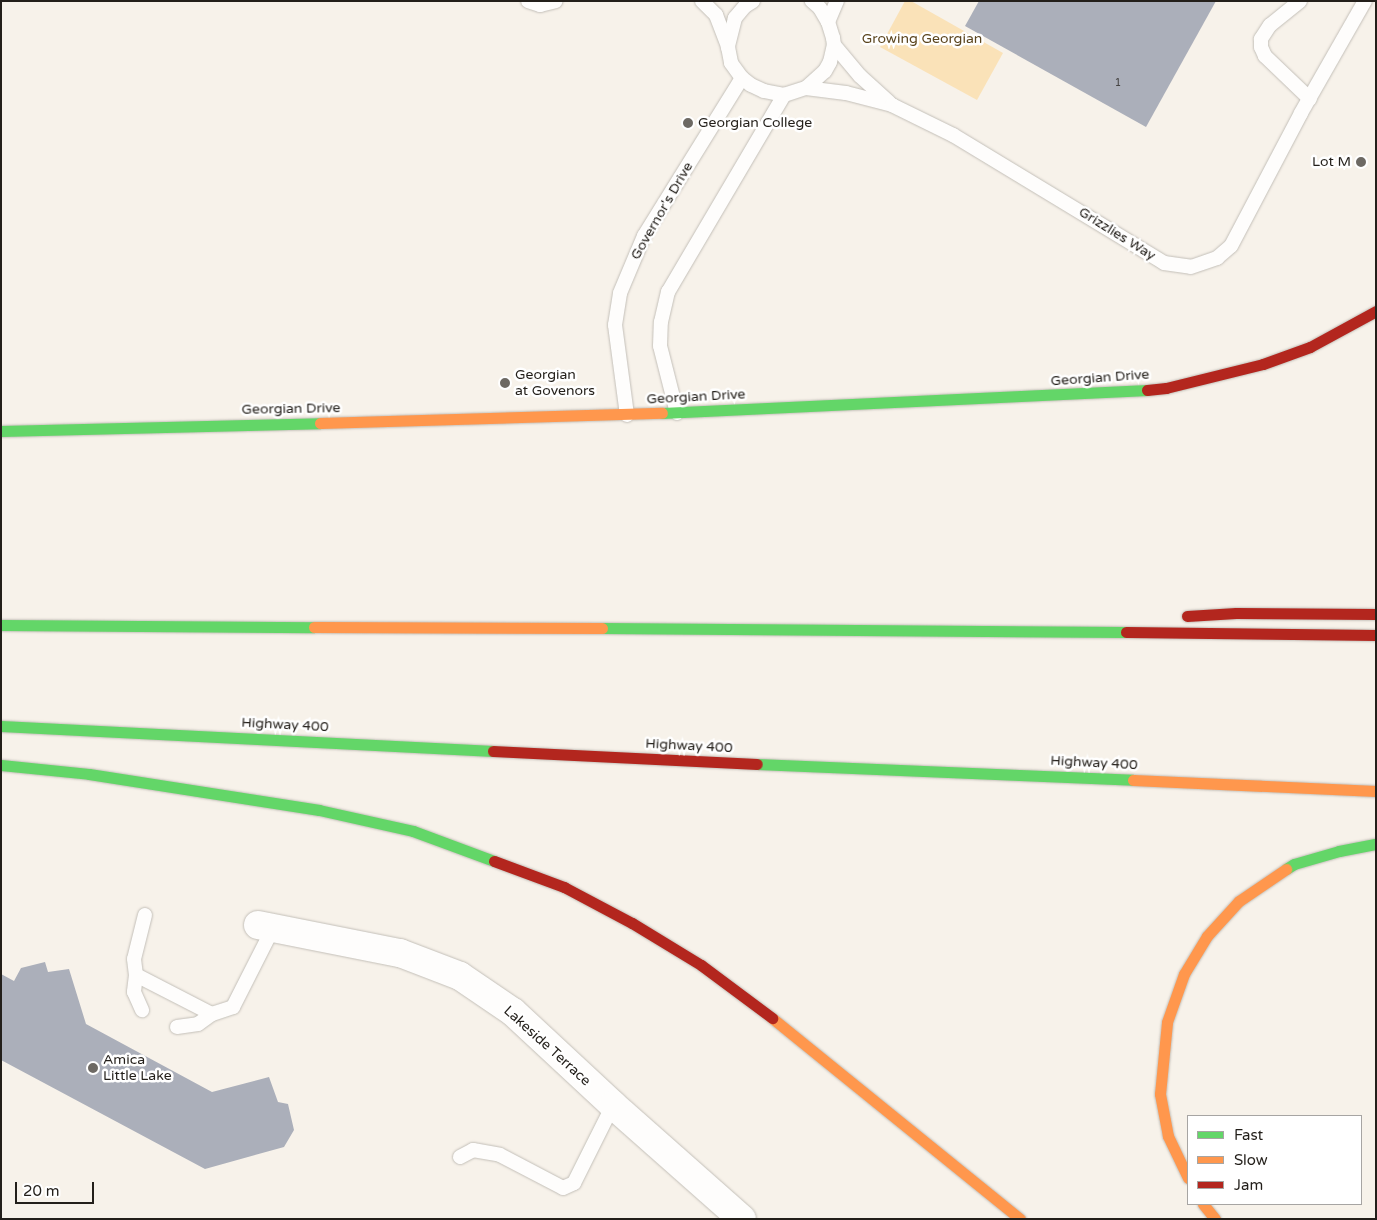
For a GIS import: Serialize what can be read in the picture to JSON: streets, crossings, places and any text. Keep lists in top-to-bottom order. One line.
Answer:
{"streets":{"main road":["Georgian Drive","Highway 400"],"street":["Lakeside Terrace"],"lane":["Governor's Drive","Grizzlies Way"]},"crossings":[["Governor's Drive","Georgian Drive"]],"parks":["Growing Georgian"],"places":["Georgian College","Lot M","Georgian at Govenors","Amica Little Lake"],"house_numbers":["1"],"legend":["Fast","Slow","Jam"],"scale_bar":"20 m"}
